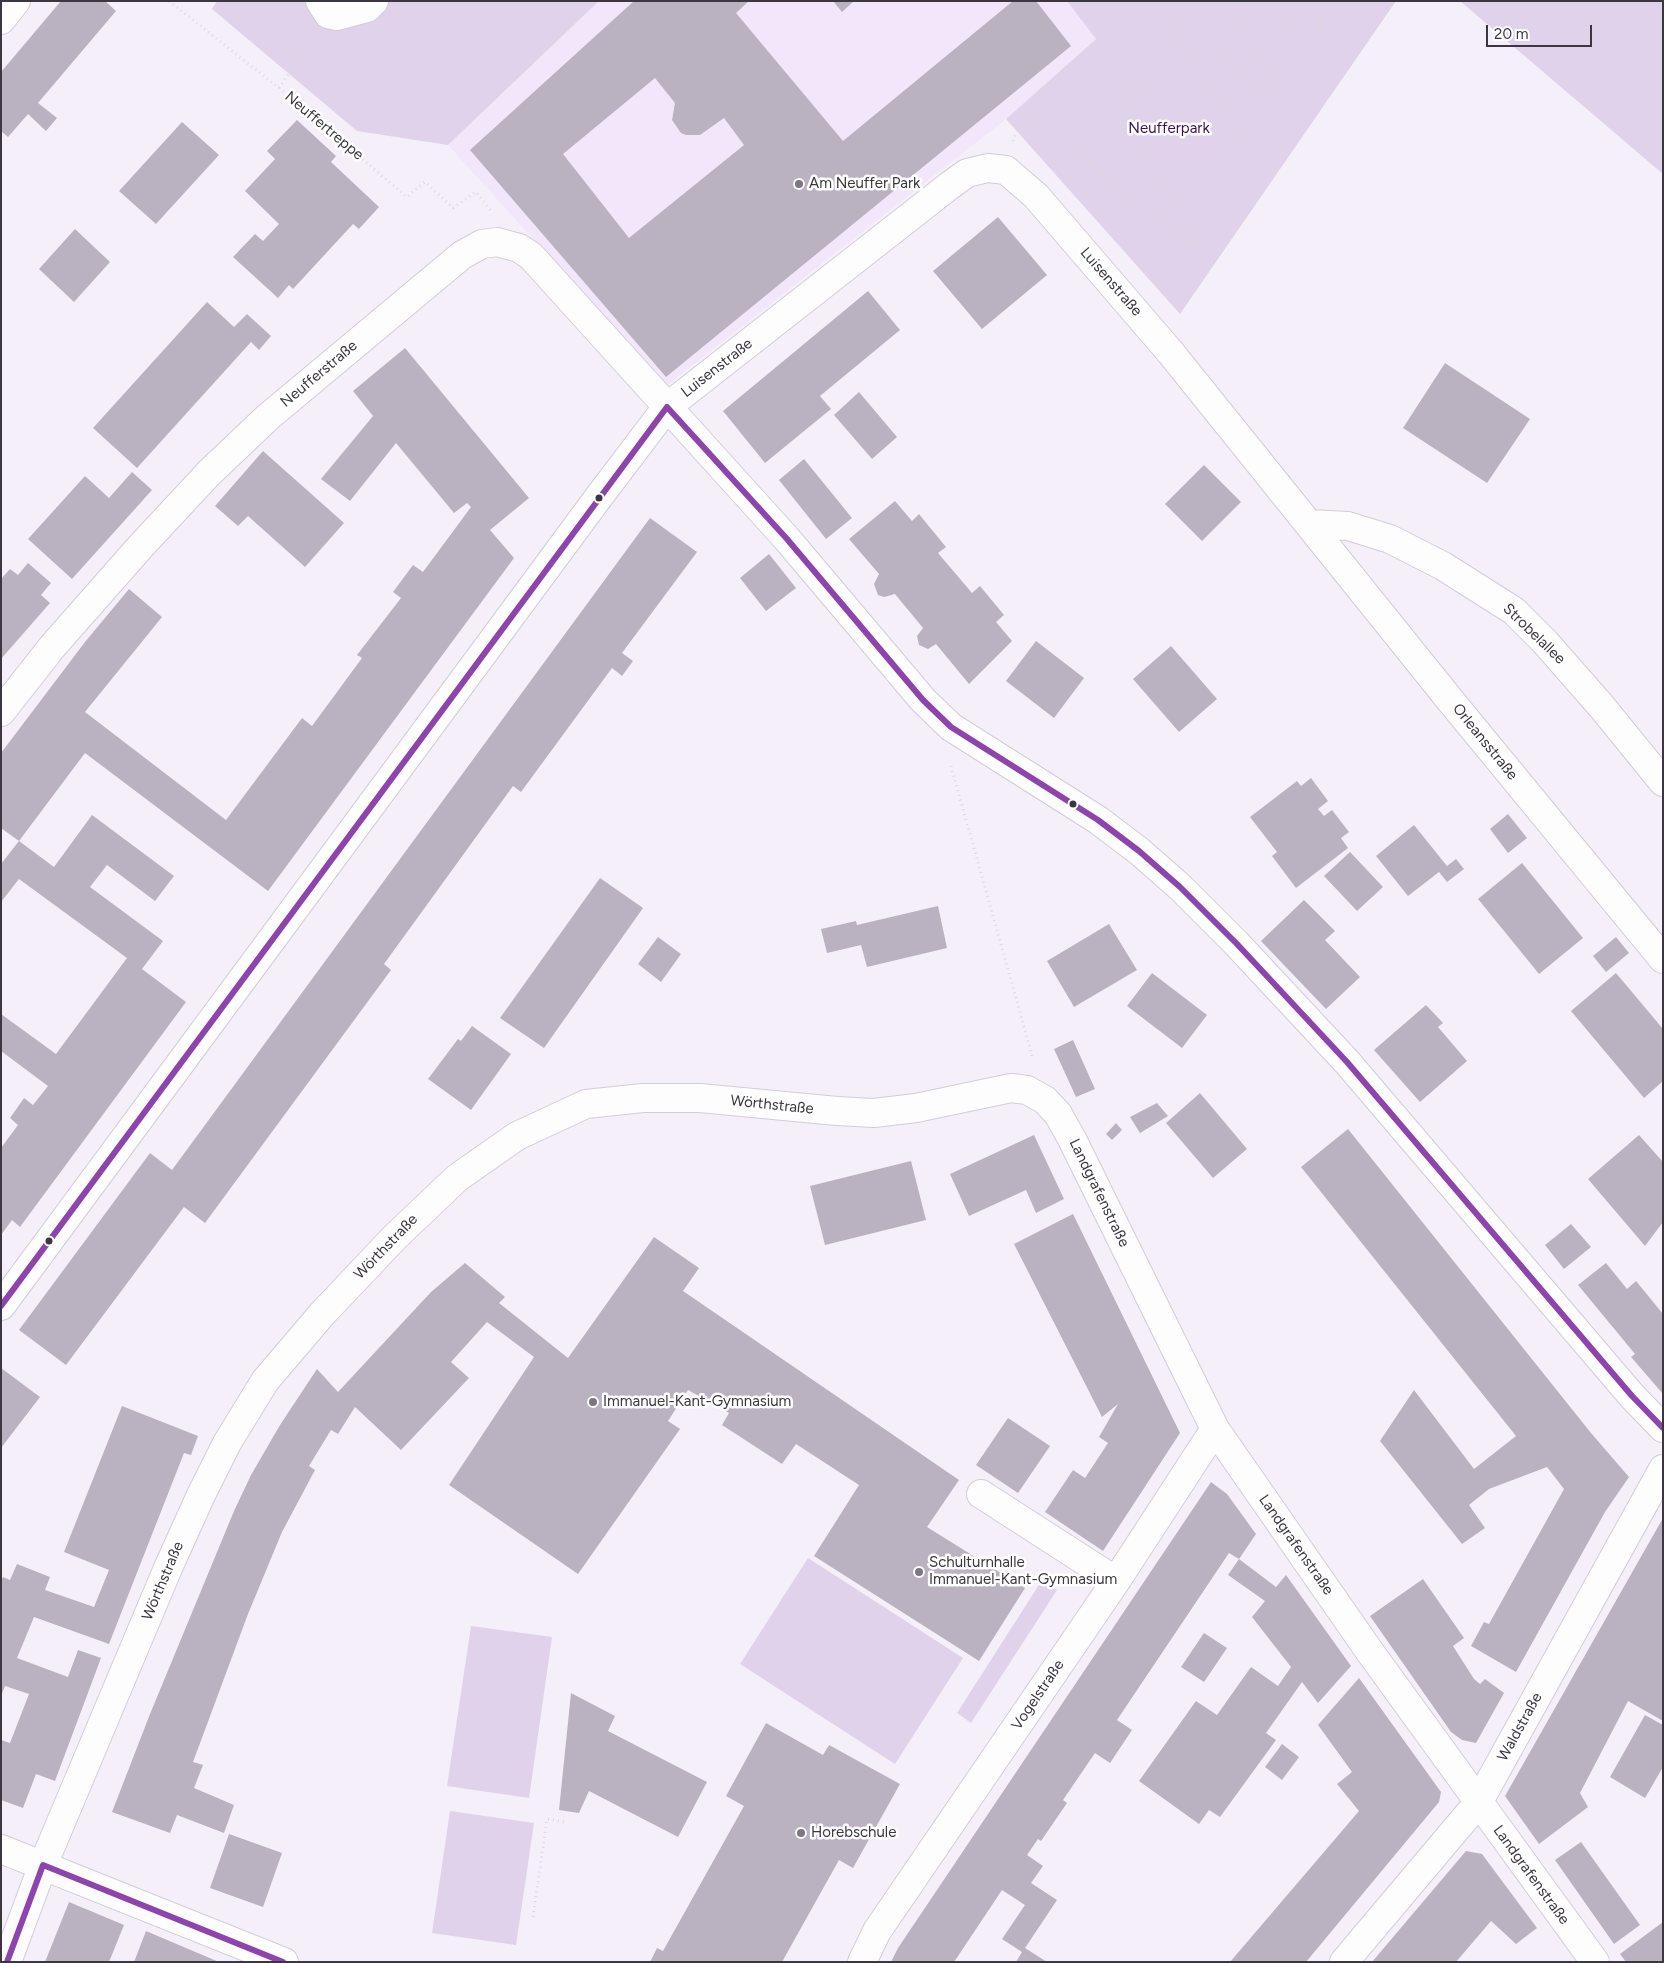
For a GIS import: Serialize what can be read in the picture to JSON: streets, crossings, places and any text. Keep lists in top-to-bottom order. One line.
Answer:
{"streets":{"street":["Luisenstraße","Neufferstraße","Strobelallee","Orleansstraße","Wörthstraße","Landgrafenstraße","Vogelstraße","Waldstraße"],"path":["Neuffertreppe"]},"crossings":[["Luisenstraße","Neufferstraße"],["Luisenstraße","Strobelallee"],["Luisenstraße","Orleansstraße"],["Strobelallee","Orleansstraße"],["Wörthstraße","Landgrafenstraße"],["Landgrafenstraße","Vogelstraße"],["Landgrafenstraße","Waldstraße"]],"parks":["Neufferpark"],"places":["Am Neuffer Park","Immanuel-Kant-Gymnasium","Schulturnhalle Immanuel-Kant-Gymnasium","Horebschule"],"scale_bar":"20 m"}
